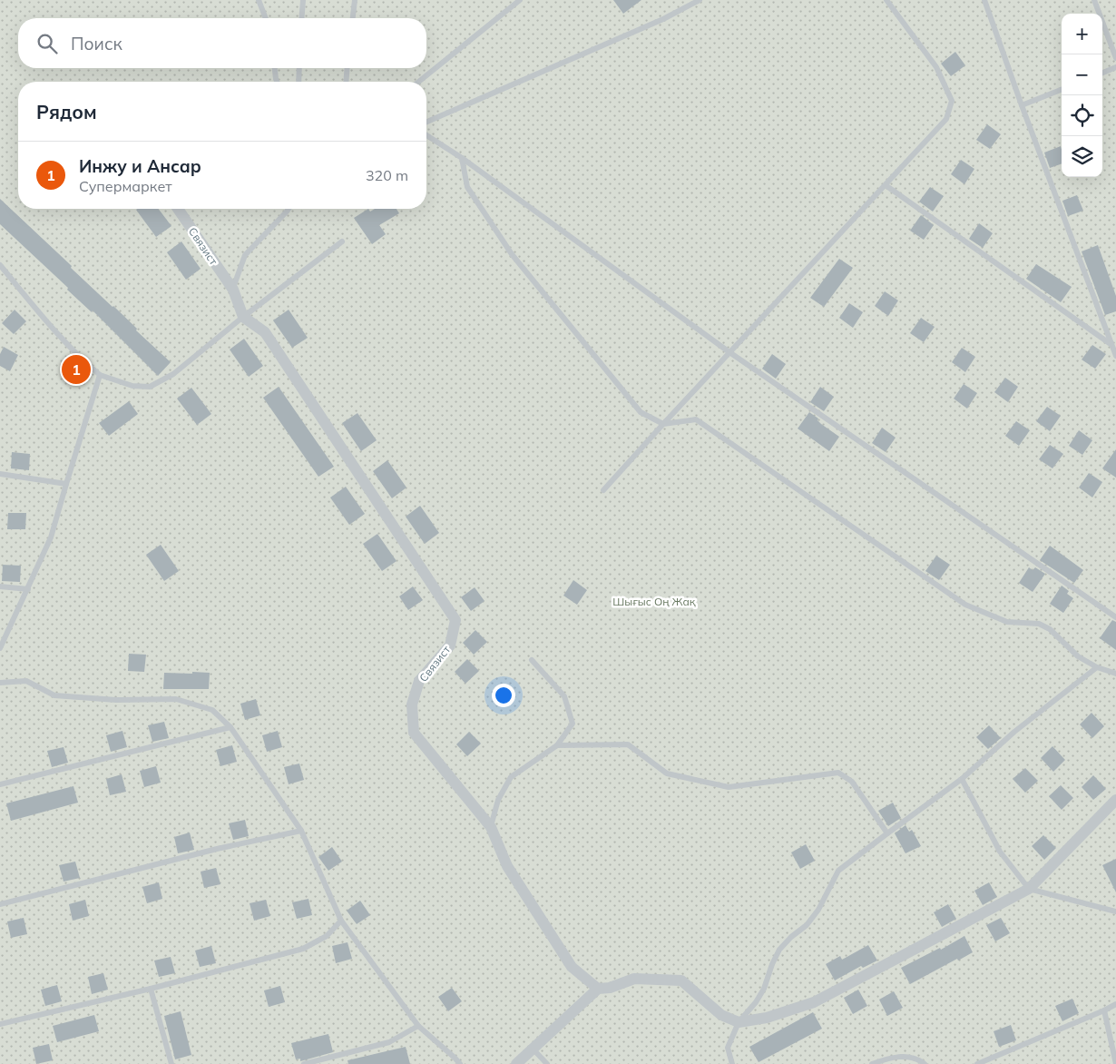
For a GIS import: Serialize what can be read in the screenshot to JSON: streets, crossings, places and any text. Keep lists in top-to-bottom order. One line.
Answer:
{"streets":{"street":["Связист"]},"parks":["Шығыс Оң Жақ"],"page":{"map_buttons":["+","−"],"search":"Поиск","heading":"Рядом","list":[{"mark":"1","name":"Инжу и Ансар","note":"Супермаркет","value":"320 m"}],"pins":"1"}}
